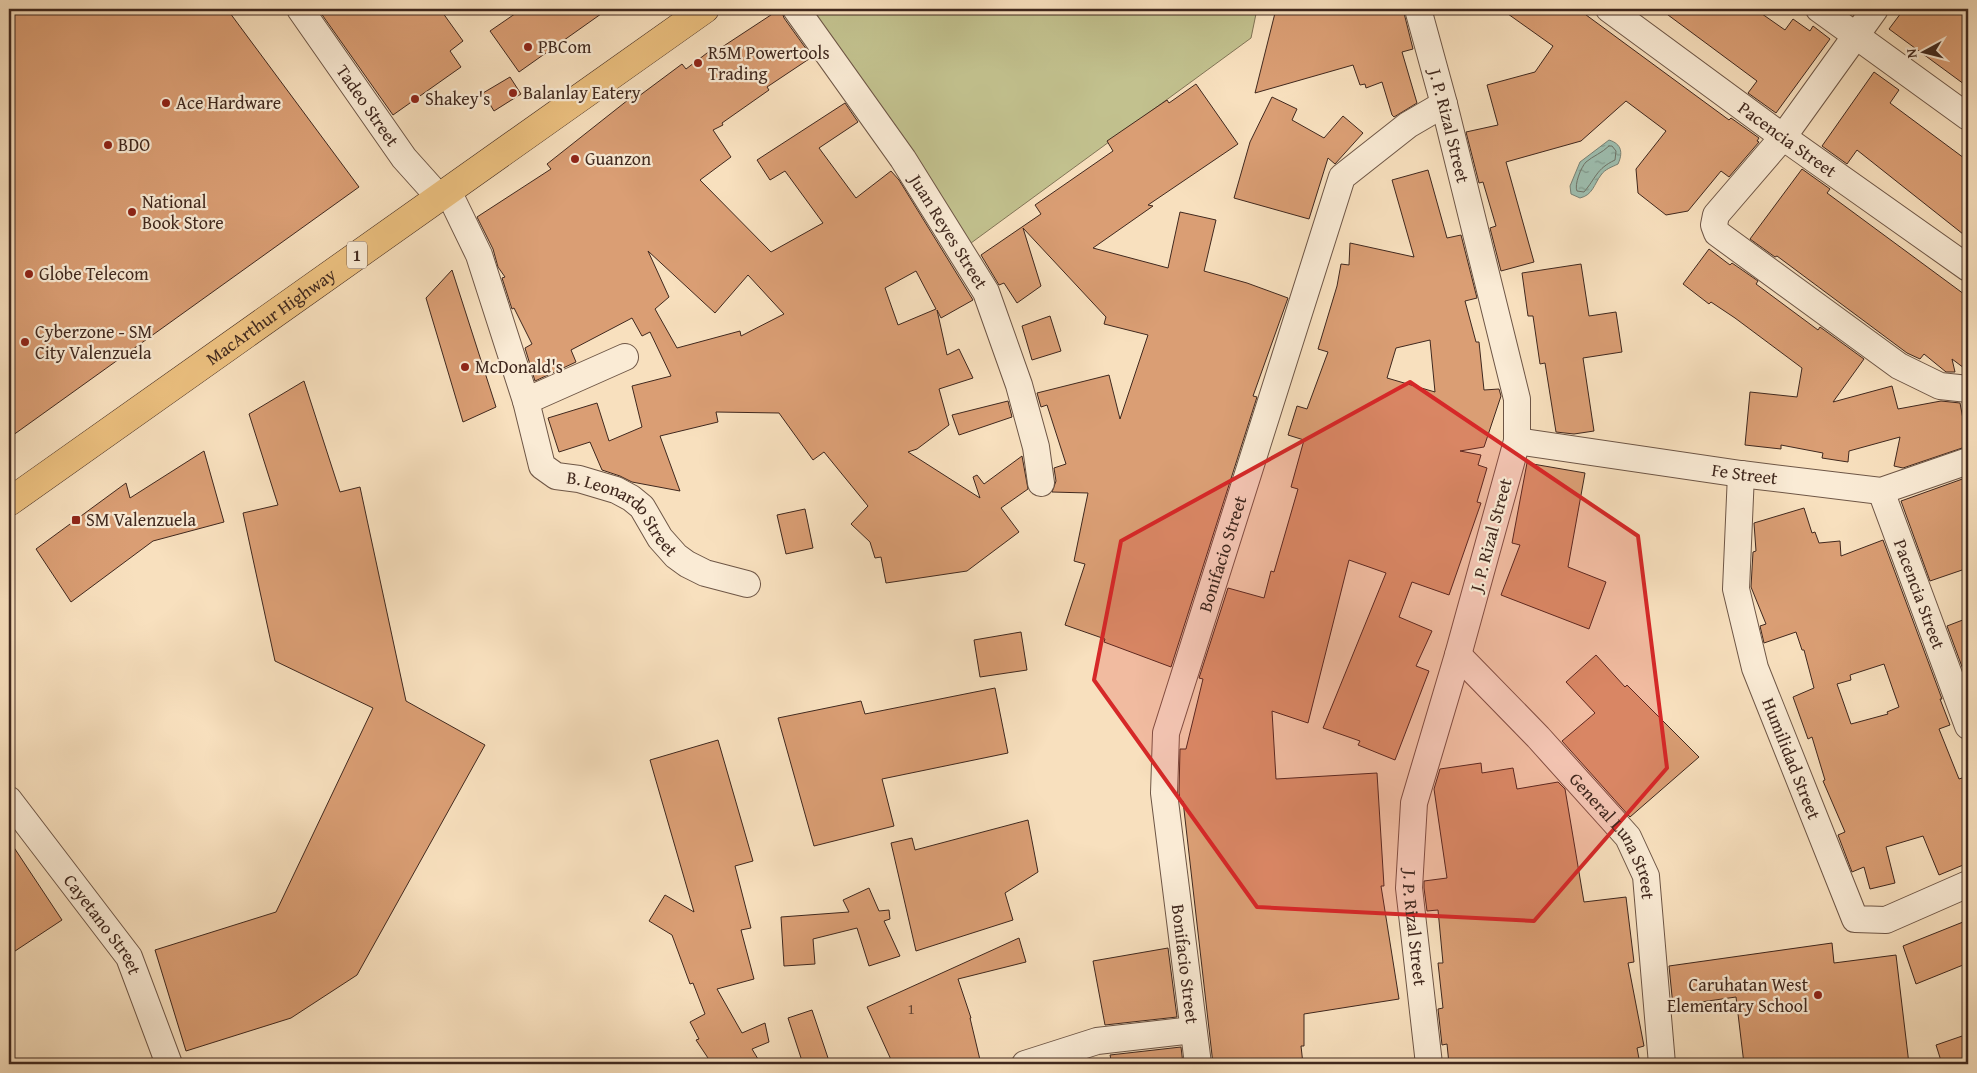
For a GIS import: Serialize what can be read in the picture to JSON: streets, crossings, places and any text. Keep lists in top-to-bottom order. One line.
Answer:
{"streets":{"highway":["1","MacArthur Highway"],"street":["Tadeo Street","J. P. Rizal Street","Pacencia Street","Juan Reyes Street","Fe Street","B. Leonardo Street","Bonifacio Street","Humilidad Street","General Luna Street","Cayetano Street"]},"crossings":[["Tadeo Street","MacArthur Highway"],["Tadeo Street","B. Leonardo Street"],["J. P. Rizal Street","Fe Street"],["J. P. Rizal Street","Bonifacio Street"],["J. P. Rizal Street","General Luna Street"],["Pacencia Street","Fe Street"],["MacArthur Highway","B. Leonardo Street"],["Fe Street","Humilidad Street"]],"places":{"other":["PBCom","R5M Powertools Trading","Balanlay Eatery","Shakey's","Ace Hardware","BDO","Guanzon","National Book Store","Globe Telecom","Cyberzone - SM City Valenzuela","McDonald's","Caruhatan West Elementary School"],"transit":["SM Valenzuela"]},"house_numbers":["1"],"north":"left"}
